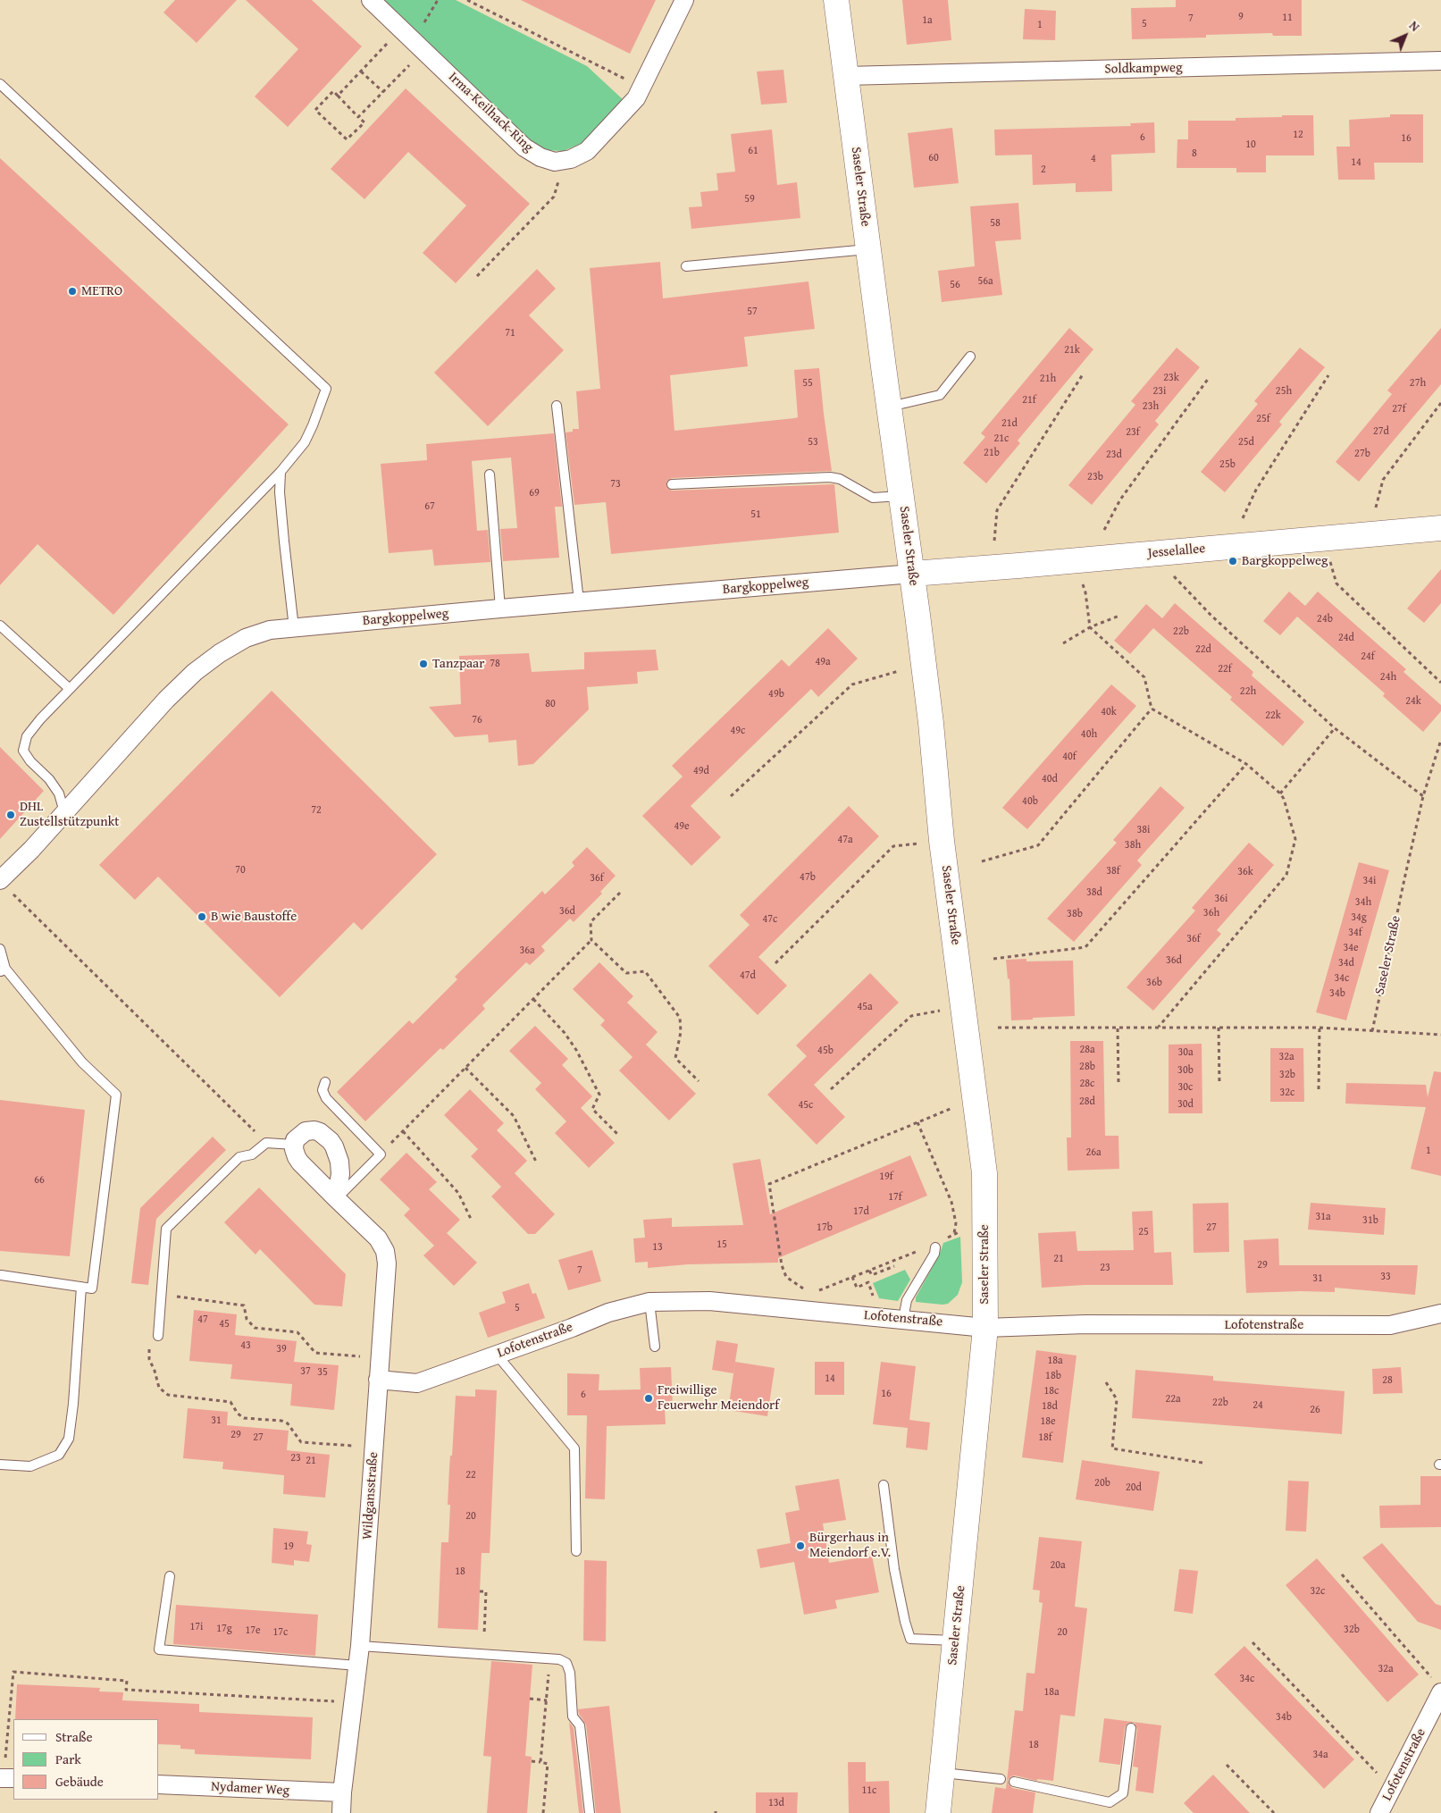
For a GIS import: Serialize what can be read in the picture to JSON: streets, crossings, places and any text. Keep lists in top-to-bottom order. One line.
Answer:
{"streets":{"street":["Soldkampweg","Irma-Keilhack-Ring","Saseler Straße","Jesselallee","Bargkoppelweg","Lofotenstraße","Wildgansstraße","Nydamer Weg"]},"crossings":[["Soldkampweg","Saseler Straße"],["Saseler Straße","Jesselallee"],["Saseler Straße","Bargkoppelweg"],["Saseler Straße","Lofotenstraße"],["Jesselallee","Bargkoppelweg"],["Lofotenstraße","Wildgansstraße"],["Wildgansstraße","Nydamer Weg"]],"places":["METRO","Bargkoppelweg","Tanzpaar","DHL Zustellstützpunkt","B wie Baustoffe","Freiwillige Feuerwehr Meiendorf","Bürgerhaus in Meiendorf e.V."],"house_numbers":["9","11","7","1a","5","1","12","6","16","10","61","8","60","4","14","2","59","58","56a","56","57","71","21k","23k","21h","55","27h","23i","25h","21f","23h","27f","25f","21d","27d","23f","21c","53","25d","21b","27b","23d","25b","23b","73","69","67","51","24b","22b","24d","22d","24f","49a","78","22f","24h","22h","49b","24k","80","40k","22k","76","49c","40h","40f","49d","40d","40b","72","49e","38i","47a","38h","70","38f","36k","47b","36f","34i","38d","36i","34h","36d","36h","38b","34g","47c","34f","36f","34e","36a","36d","34d","47d","34c","36b","34b","45a","28a","45b","30a","32a","28b","30b","32b","28c","30c","32c","28d","30d","45c","1","26a","19f","66","17f","17d","31a","31b","17b","27","25","15","13","21","29","23","7","33","31","5","47","45","43","39","18a","37","35","18b","14","28","18c","16","6","22a","22b","24","18d","26","31","18e","29","27","18f","23","21","22","20b","20d","20","19","20a","18","32c","17i","17g","32b","17e","17c","20","32a","34c","18a","34b","18","34a","11c","13d"],"legend":["Straße","Park","Gebäude"],"north":"top right"}
